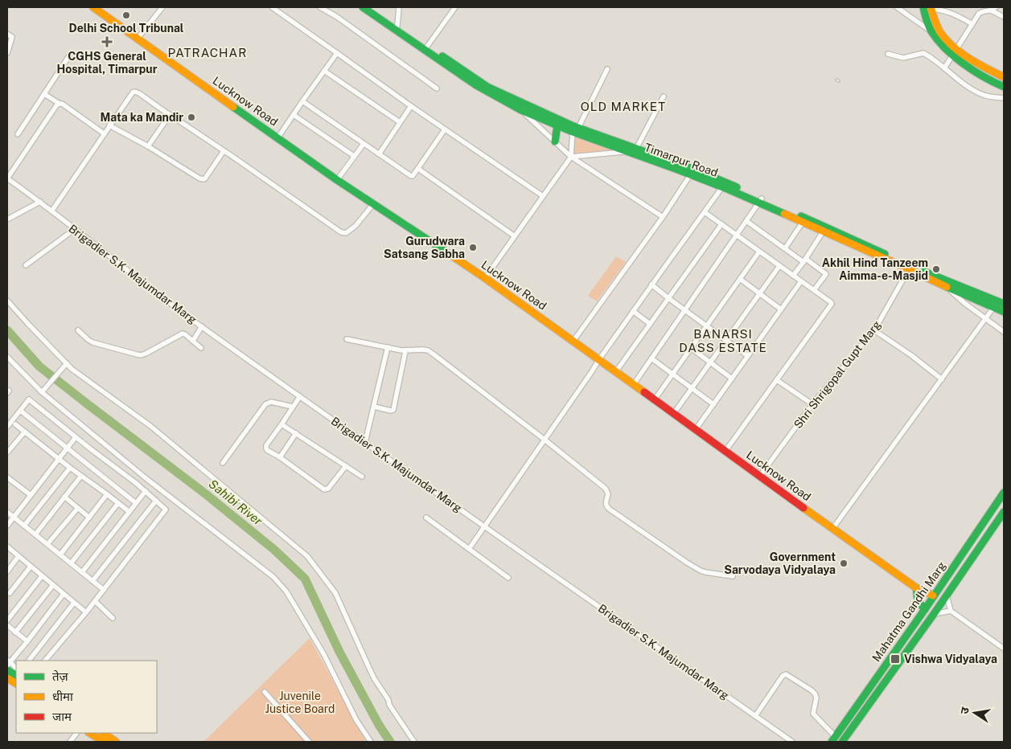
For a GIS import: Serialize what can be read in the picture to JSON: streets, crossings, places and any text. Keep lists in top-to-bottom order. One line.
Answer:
{"streets":{"street":["Lucknow Road","Timarpur Road","Brigadier S.K. Majumdar Marg","Shri Shrigopal Gupt Marg","Mahatma Gandhi Marg"]},"crossings":[["Lucknow Road","Shri Shrigopal Gupt Marg"],["Lucknow Road","Mahatma Gandhi Marg"],["Timarpur Road","Shri Shrigopal Gupt Marg"]],"districts":["PATRACHAR","OLD MARKET","BANARSI DASS ESTATE"],"water":["Sahibi River"],"parks":["Juvenile Justice Board"],"places":{"other":["Delhi School Tribunal","Mata ka Mandir","Gurudwara Satsang Sabha","Akhil Hind Tanzeem Aimma-e-Masjid","Government Sarvodaya Vidyalaya"],"health":["CGHS General Hospital, Timarpur"],"transit":["Vishwa Vidyalaya"]},"legend":["तेज़","धीमा","जाम"],"north":"left"}
